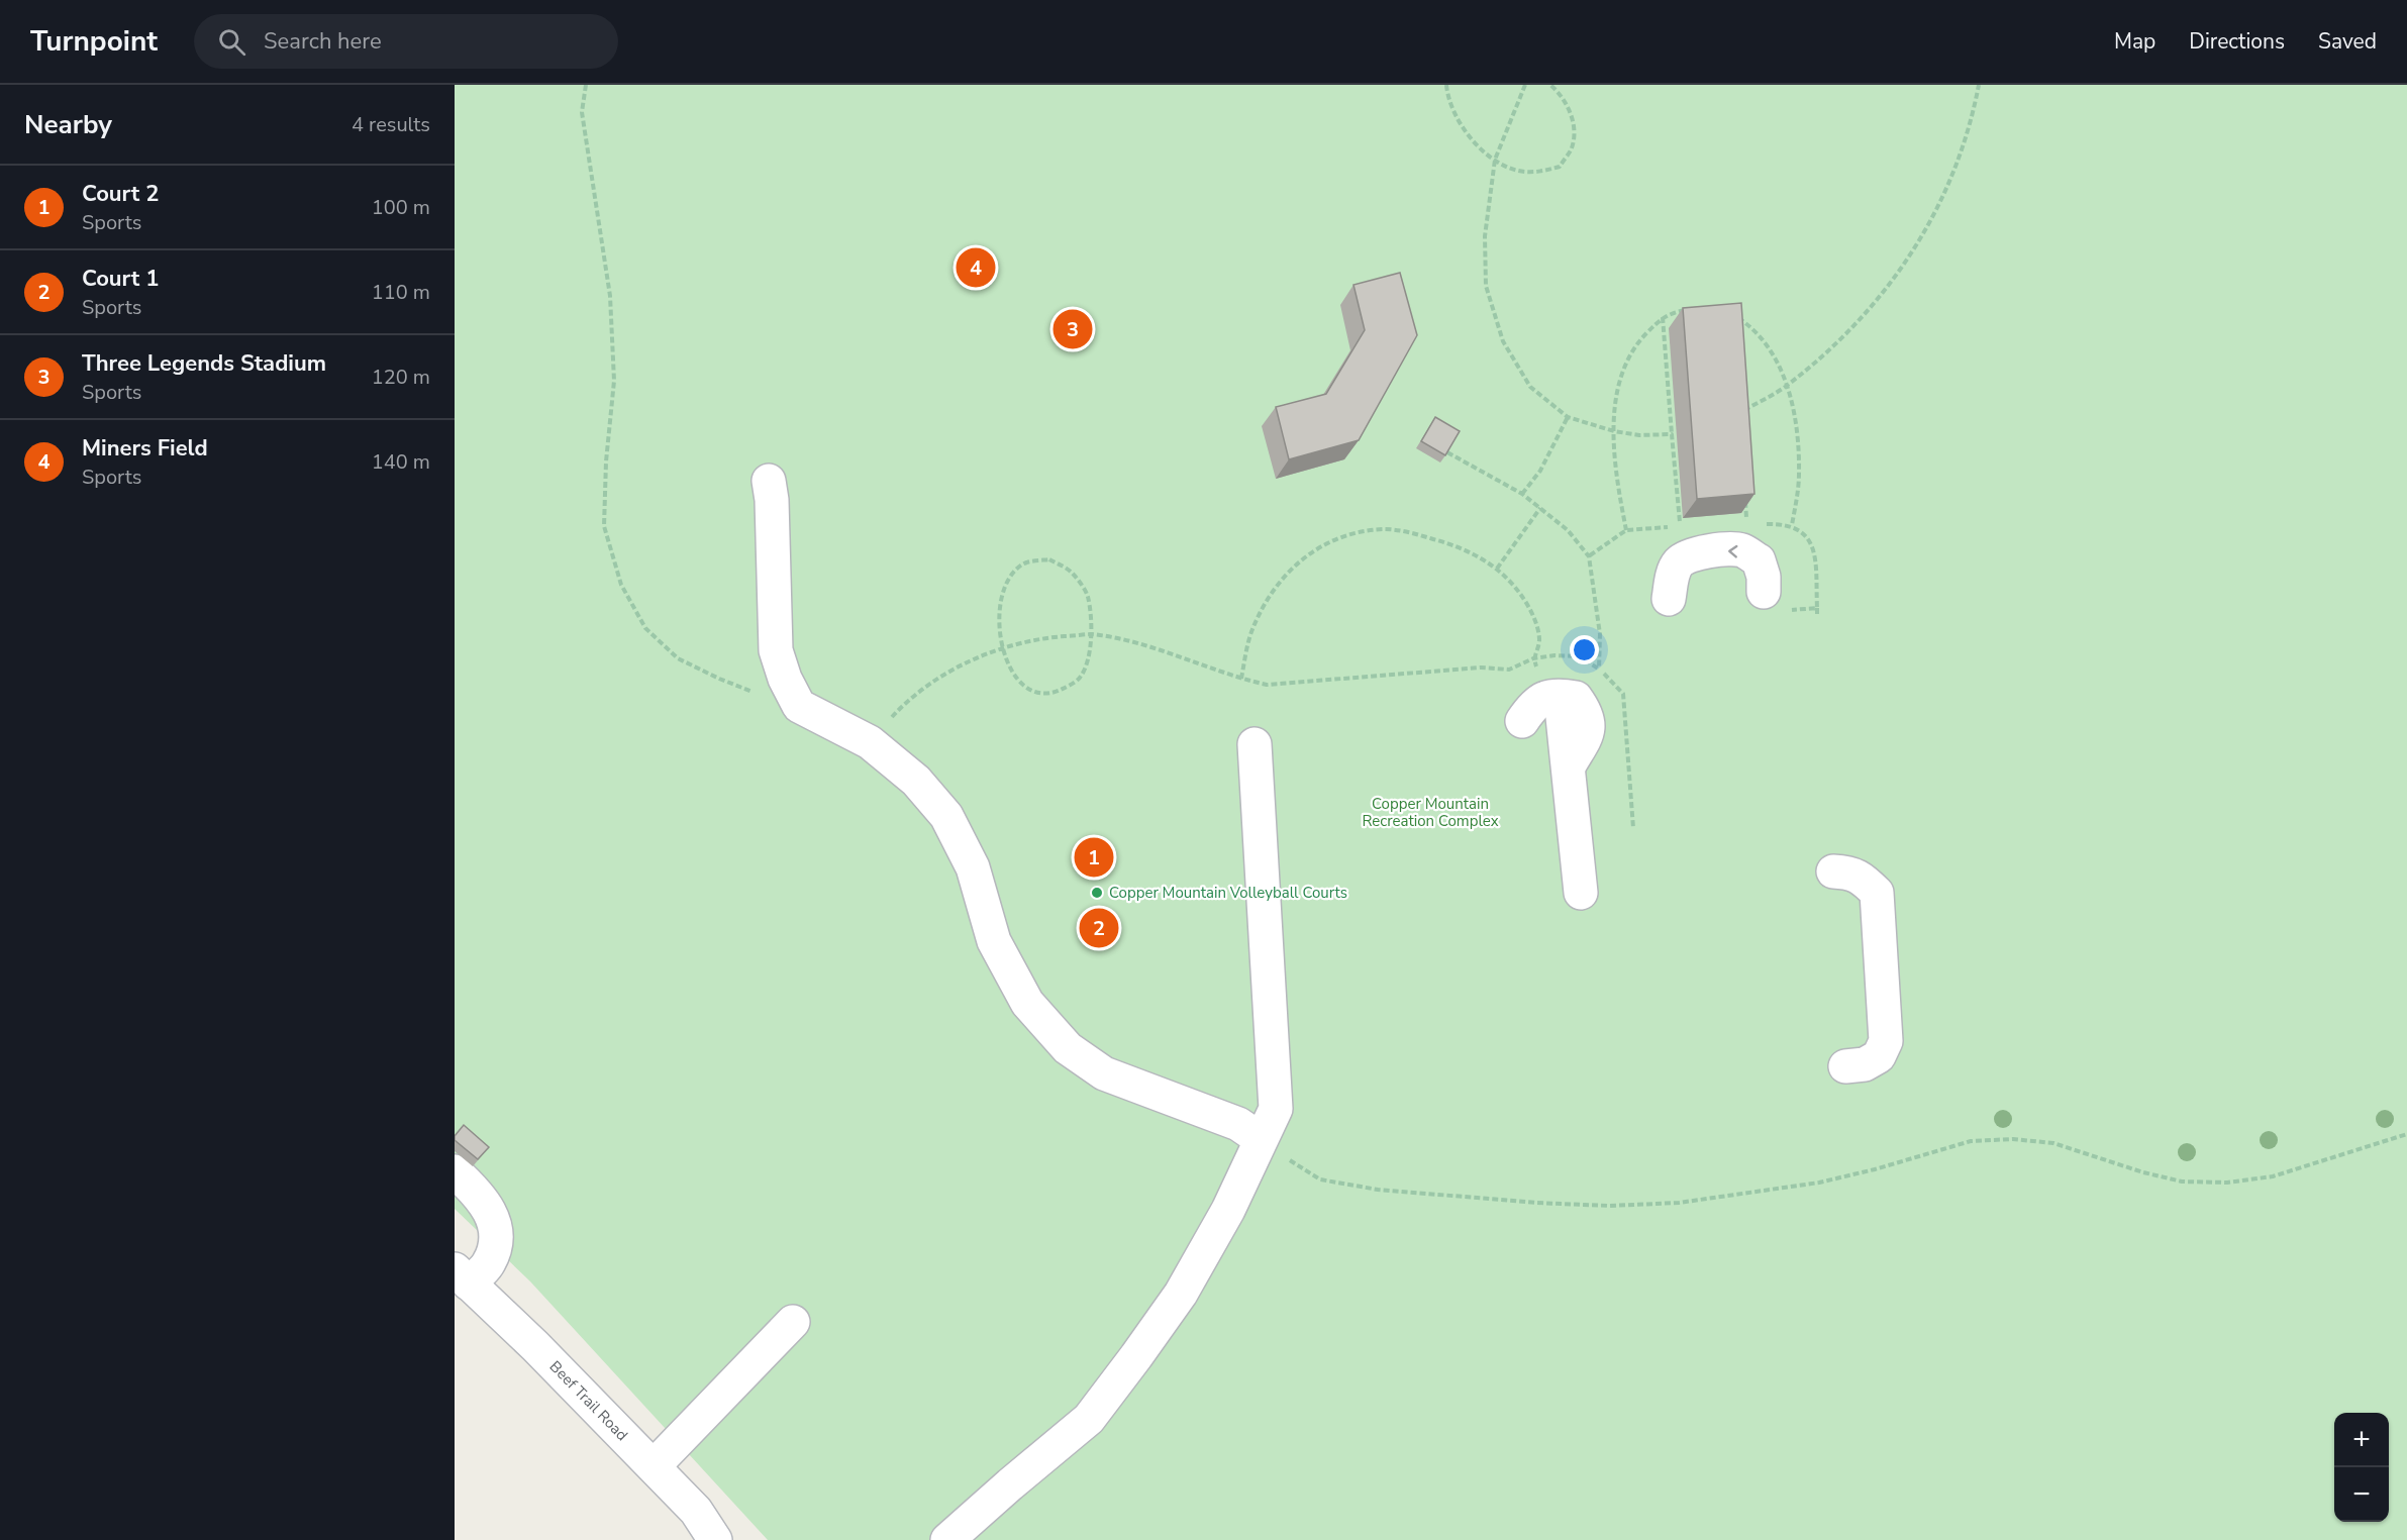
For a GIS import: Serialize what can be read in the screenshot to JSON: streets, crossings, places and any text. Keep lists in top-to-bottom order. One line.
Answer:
{"streets":{"street":["Beef Trail Road"]},"parks":["Copper Mountain Recreation Complex"],"places":["Copper Mountain Volleyball Courts"],"page":{"header":"Turnpoint","search":"Search here","nav":["Map","Directions","Saved"],"heading":["Nearby","4 results"],"list":[{"mark":"1","name":"Court 2","note":"Sports","value":"100 m"},{"mark":"2","name":"Court 1","note":"Sports","value":"110 m"},{"mark":"3","name":"Three Legends Stadium","note":"Sports","value":"120 m"},{"mark":"4","name":"Miners Field","note":"Sports","value":"140 m"}],"pins":["4","3","1","2"],"map_buttons":["+","−"]}}
